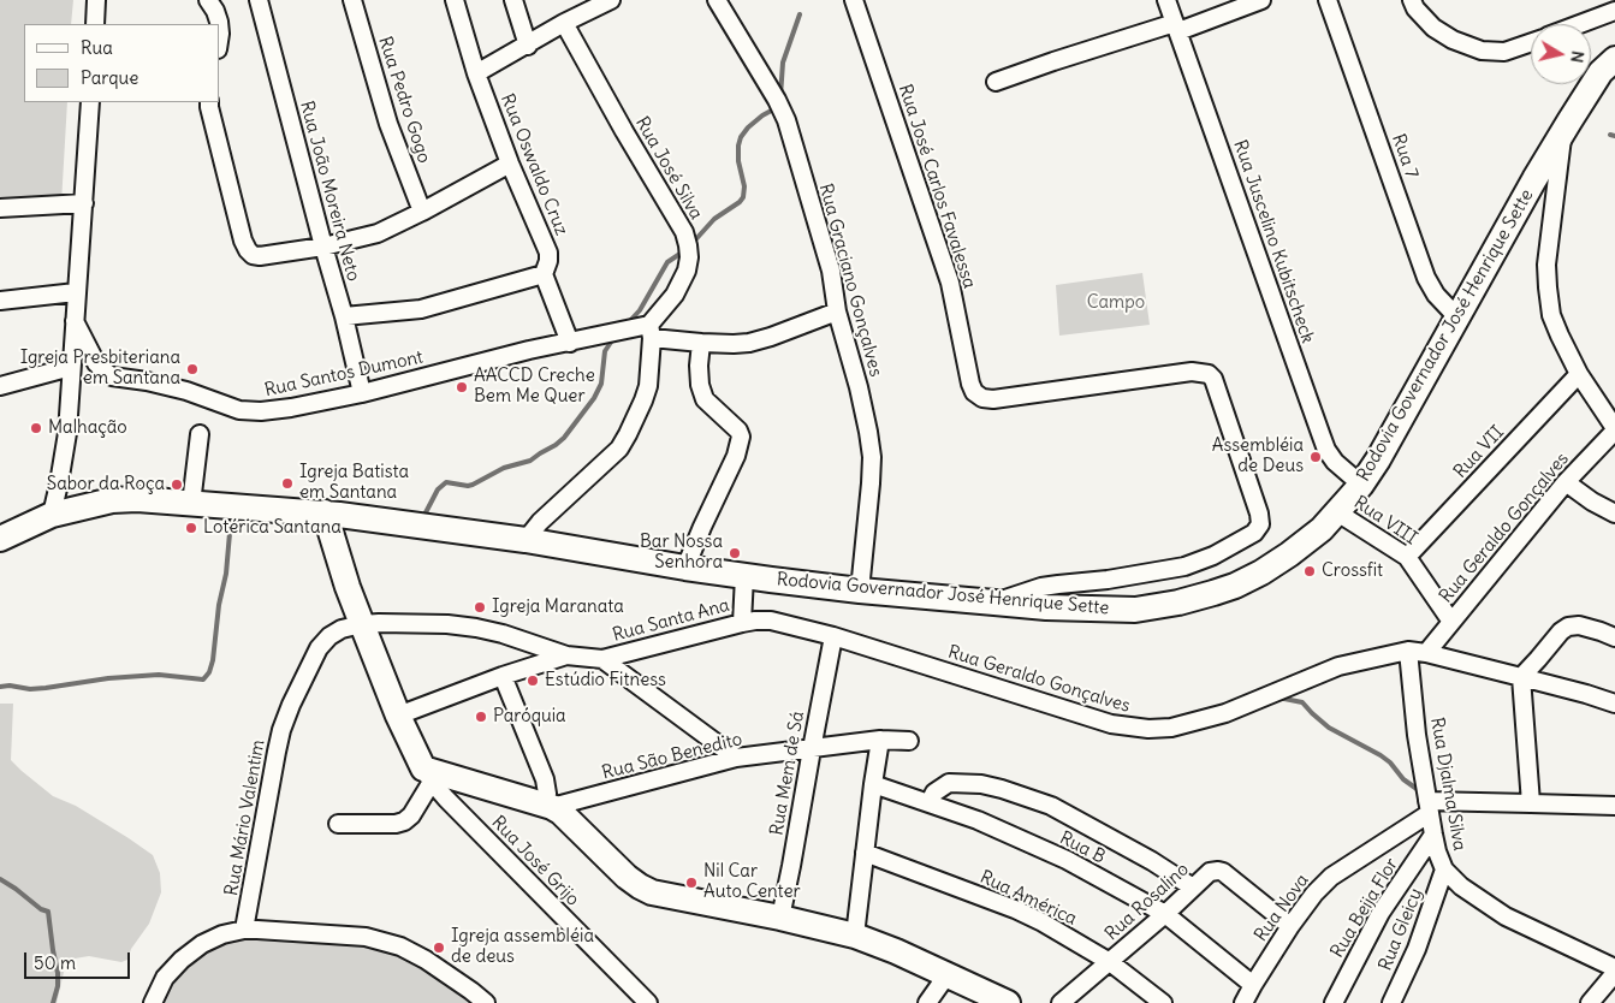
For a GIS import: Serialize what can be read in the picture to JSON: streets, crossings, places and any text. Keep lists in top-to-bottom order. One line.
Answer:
{"streets":{"main road":["Rodovia Governador José Henrique Sette"],"street":["Rua Pedro Gogo","Rua 7","Rua Oswaldo Cruz","Rua José Silva","Rua José Carlos Favalessa","Rua João Moreira Neto","Rua Juscelino Kubitscheck","Rua Graciano Gonçalves","Rua Santos Dumont","Rua VII","Rua VIII","Rua Geraldo Gonçalves","Rua Santa Ana","Rua São Benedito","Rua Mem de Sá","Rua Djalma Silva","Rua Mário Valentim","Rua B","Rua José Grijo","Rua América","Rua Rosalino","Rua Nova","Rua Beija Flor","Rua Gleicy"]},"crossings":[["Rua 7","Rodovia Governador José Henrique Sette"],["Rua Oswaldo Cruz","Rua Santos Dumont"],["Rua José Silva","Rua Santos Dumont"],["Rua José Carlos Favalessa","Rodovia Governador José Henrique Sette"],["Rua João Moreira Neto","Rua Santos Dumont"],["Rua Juscelino Kubitscheck","Rodovia Governador José Henrique Sette"],["Rua Graciano Gonçalves","Rodovia Governador José Henrique Sette"],["Rua Graciano Gonçalves","Rua Santos Dumont"],["Rodovia Governador José Henrique Sette","Rua VIII"],["Rodovia Governador José Henrique Sette","Rua Santa Ana"],["Rua VII","Rua VIII"],["Rua VIII","Rua Geraldo Gonçalves"],["Rua Geraldo Gonçalves","Rua Santa Ana"],["Rua Geraldo Gonçalves","Rua Mem de Sá"],["Rua Geraldo Gonçalves","Rua Djalma Silva"],["Rua Santa Ana","Rua Mário Valentim"],["Rua São Benedito","Rua Mem de Sá"],["Rua Djalma Silva","Rua Nova"],["Rua Djalma Silva","Rua Beija Flor"],["Rua Djalma Silva","Rua Gleicy"],["Rua B","Rua Rosalino"],["Rua B","Rua Nova"],["Rua América","Rua Rosalino"],["Rua Rosalino","Rua Nova"]],"parks":["Campo"],"places":["Igreja Presbiteriana em Santana","AACCD Creche Bem Me Quer","Malhação","Assembléia de Deus","Igreja Batista em Santana","Sabor da Roça","Lotérica Santana","Bar Nossa Senhora","Crossfit","Igreja Maranata","Estúdio Fitness","Paróquia","Nil Car Auto Center","Igreja assembléia de deus"],"legend":["Rua","Parque"],"scale_bar":"50 m","north":"right"}
